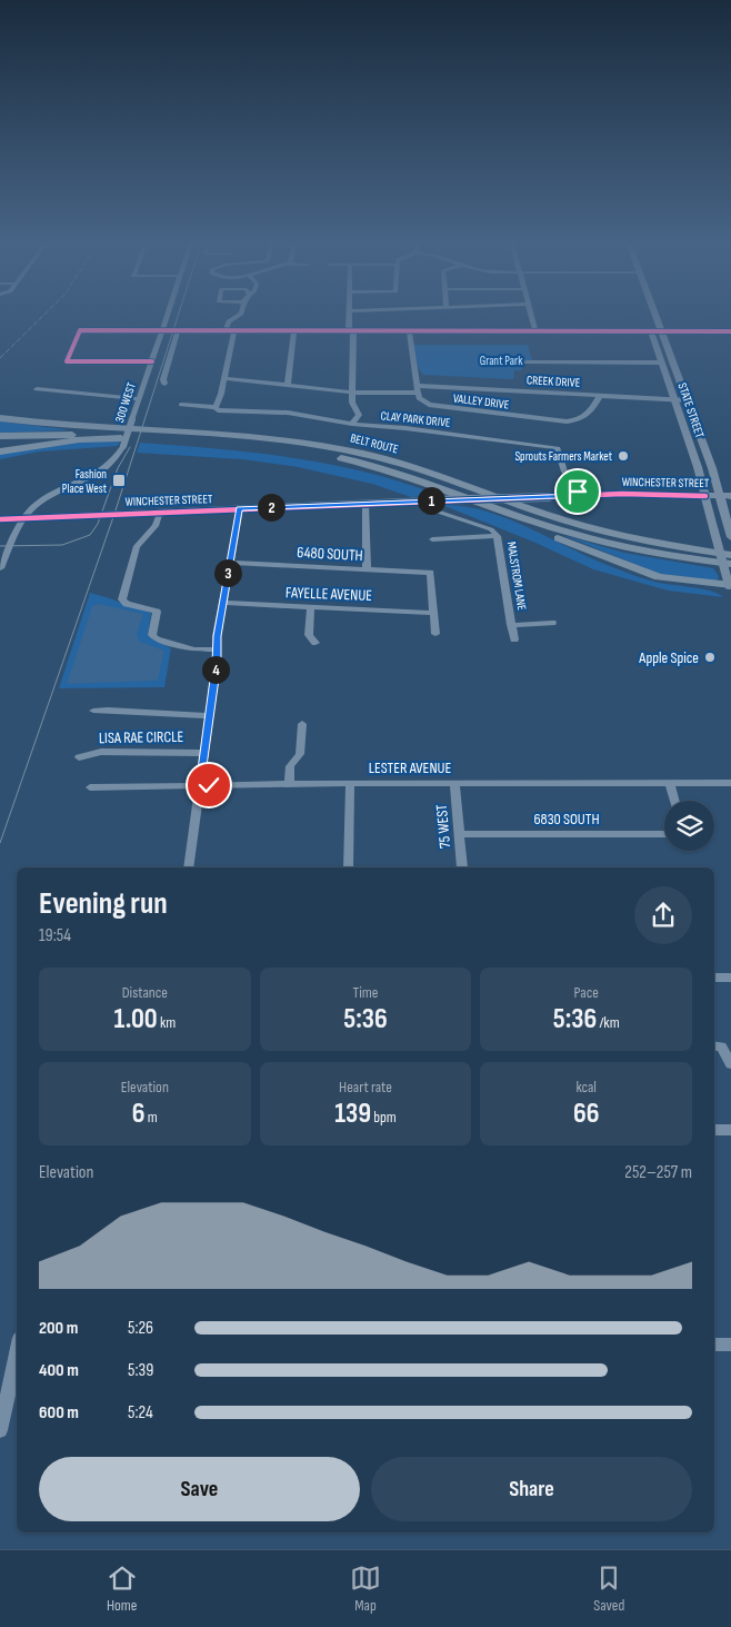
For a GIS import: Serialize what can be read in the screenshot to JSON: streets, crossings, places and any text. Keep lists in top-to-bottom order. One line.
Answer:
{"streets":{"highway":["BELT ROUTE"],"main road":["STATE STREET","WINCHESTER STREET"],"street":["CREEK DRIVE","VALLEY DRIVE","300 WEST","CLAY PARK DRIVE","6480 SOUTH","MALSTROM LANE","FAYELLE AVENUE","LISA RAE CIRCLE","LESTER AVENUE","6830 SOUTH","75 WEST"]},"crossings":[["CREEK DRIVE","VALLEY DRIVE"],["CREEK DRIVE","STATE STREET"],["STATE STREET","WINCHESTER STREET"],["CLAY PARK DRIVE","WINCHESTER STREET"],["WINCHESTER STREET","MALSTROM LANE"],["6480 SOUTH","FAYELLE AVENUE"],["LESTER AVENUE","75 WEST"],["6830 SOUTH","75 WEST"]],"parks":["Grant Park"],"places":{"other":["Sprouts Farmers Market","Apple Spice"],"transit":["Fashion Place West"]},"page":{"pins":["1","2","3","4"],"heading":["Evening run","19:54"],"stats":[["Distance","1.00 km"],["Time","5:36"],["Pace","5:36 /km"],["Elevation","6 m"],["Heart rate","139 bpm"],["kcal","66"]],"chart":["Elevation","252–257 m"],"list":[{"name":"200 m","note":"5:26"},{"name":"400 m","note":"5:39"},{"name":"600 m","note":"5:24"}],"buttons":["Save","Share"],"tabs":["Home","Map","Saved"]}}
